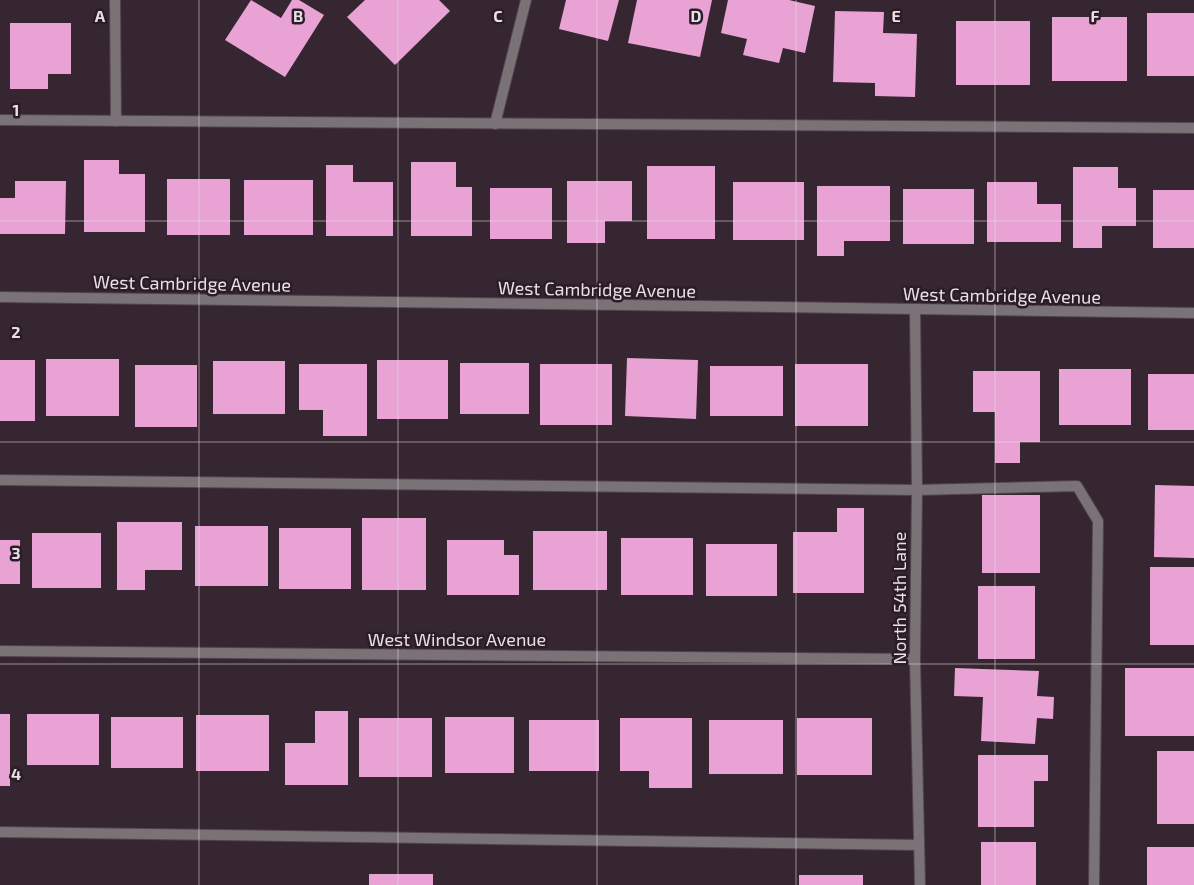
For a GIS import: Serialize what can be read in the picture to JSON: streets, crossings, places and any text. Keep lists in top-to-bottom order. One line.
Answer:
{"streets":{"street":["West Cambridge Avenue","North 54th Lane","West Windsor Avenue"]},"crossings":[["West Cambridge Avenue","North 54th Lane"],["North 54th Lane","West Windsor Avenue"]],"grid":{"columns":["A","B","C","D","E","F"],"rows":["1","2","3","4"]}}
